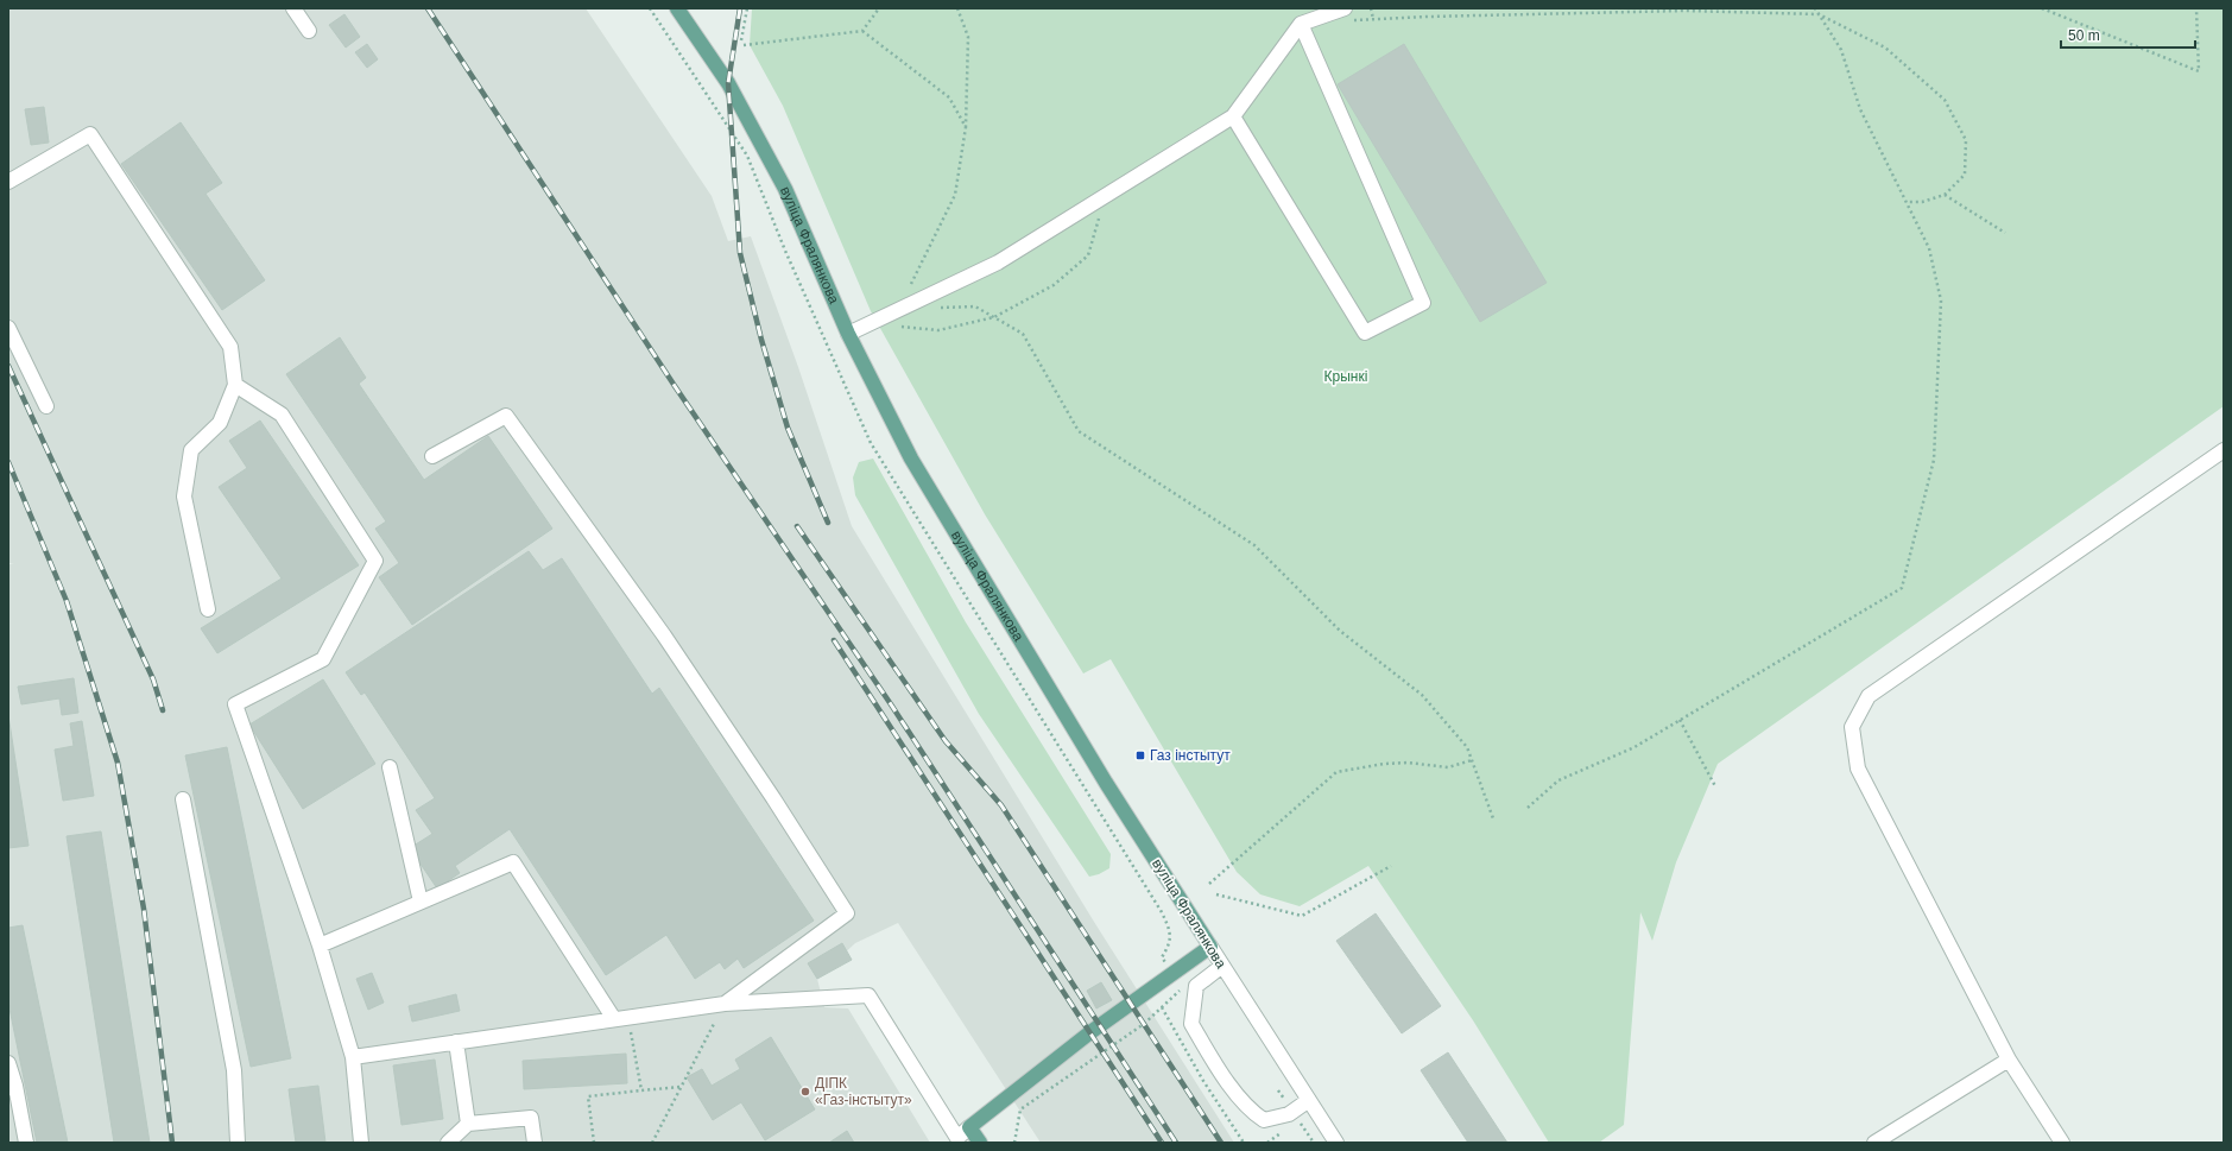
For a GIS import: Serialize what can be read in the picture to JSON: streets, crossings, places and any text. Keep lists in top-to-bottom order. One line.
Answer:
{"streets":{"main road":["вуліца Фралянкова"]},"parks":["Крынкі"],"places":{"transit":["Газ інстытут"],"other":["ДІПК «Газ-інстытут»"]},"scale_bar":"50 m"}
